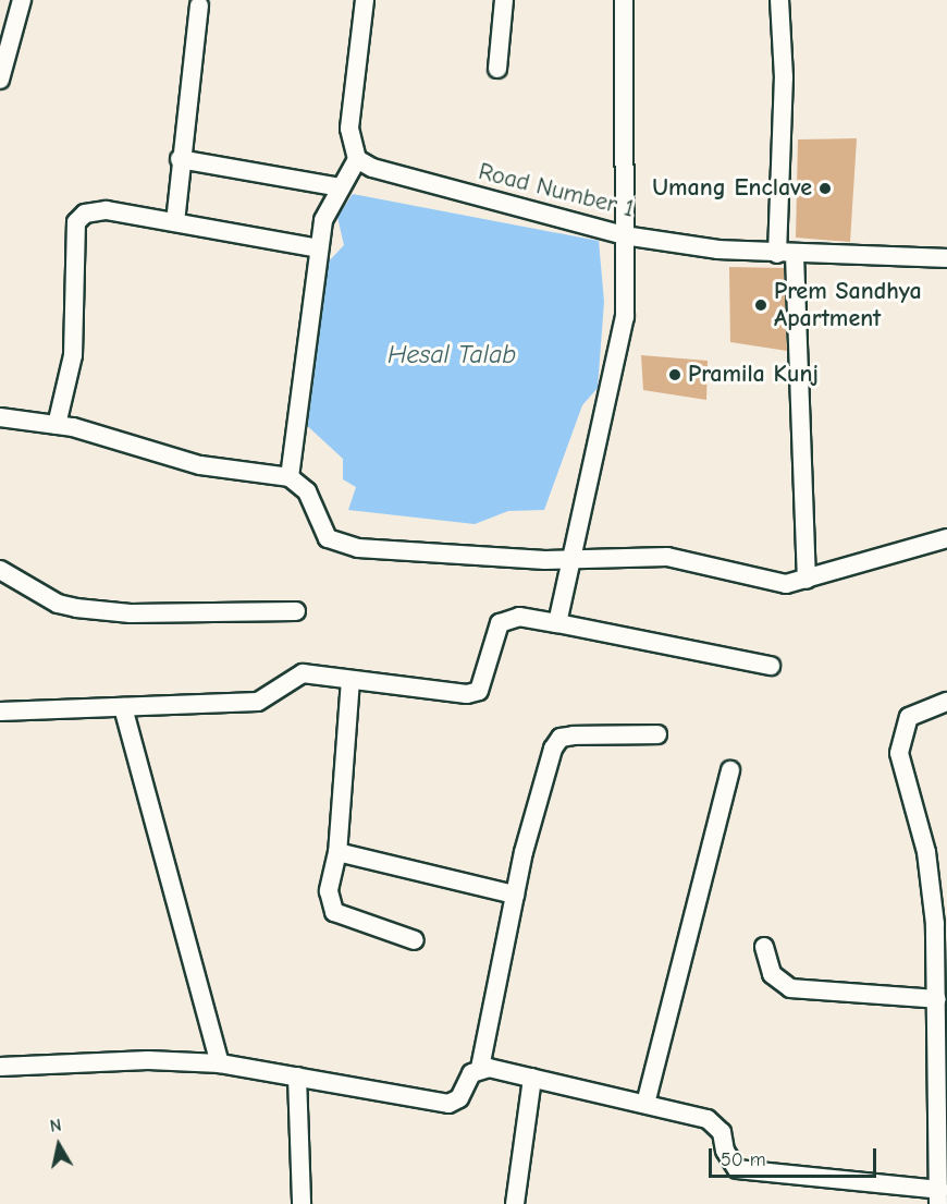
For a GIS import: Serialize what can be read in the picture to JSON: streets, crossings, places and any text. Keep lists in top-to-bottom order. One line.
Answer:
{"streets":{"street":["Road Number 1"]},"water":["Hesal Talab"],"places":["Umang Enclave","Prem Sandhya Apartment","Pramila Kunj"],"scale_bar":"50 m","north":"top"}
